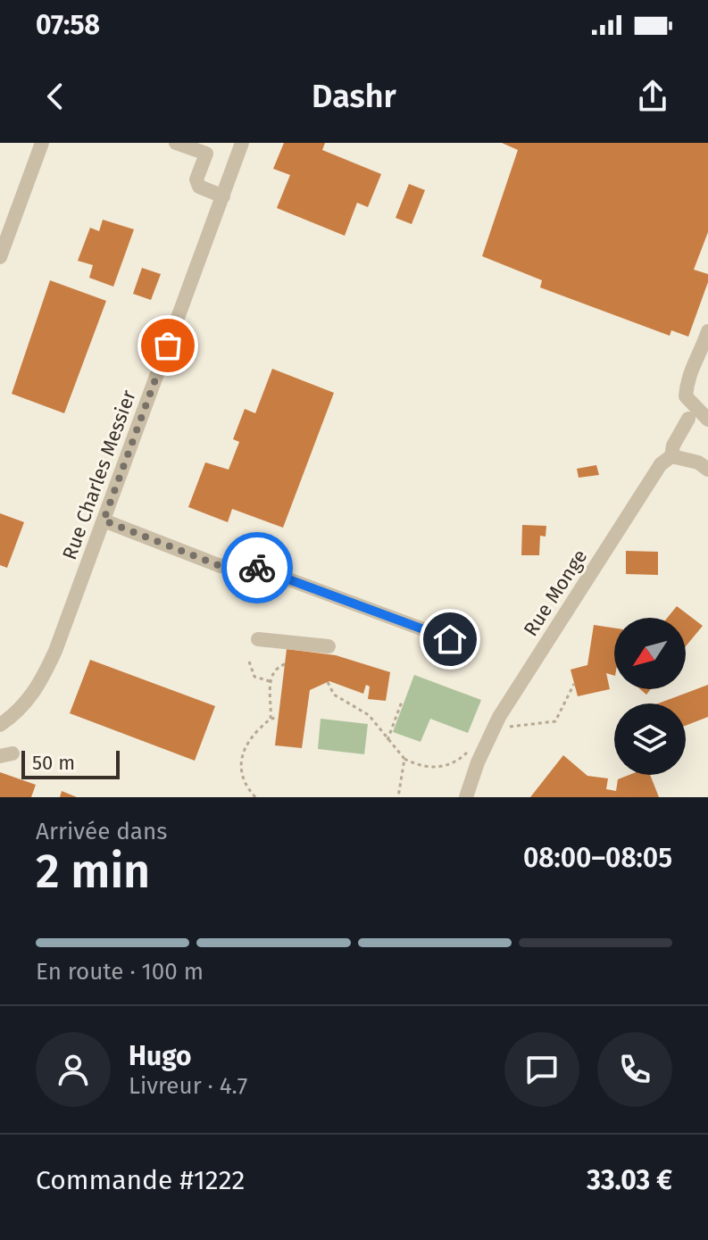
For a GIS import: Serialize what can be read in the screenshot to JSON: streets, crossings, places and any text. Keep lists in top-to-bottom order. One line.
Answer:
{"streets":{"street":["Rue Charles Messier","Rue Monge"]},"scale_bar":"50 m","north":"bottom left","page":{"status":"07:58","header":"Dashr","scale":"50 m","heading":["2 min","Arrivée dans","08:00–08:05"],"panel":["Hugo","Livreur · 4.7","Commande #1222","33.03 €"],"bar":"En route · 100 m"}}
